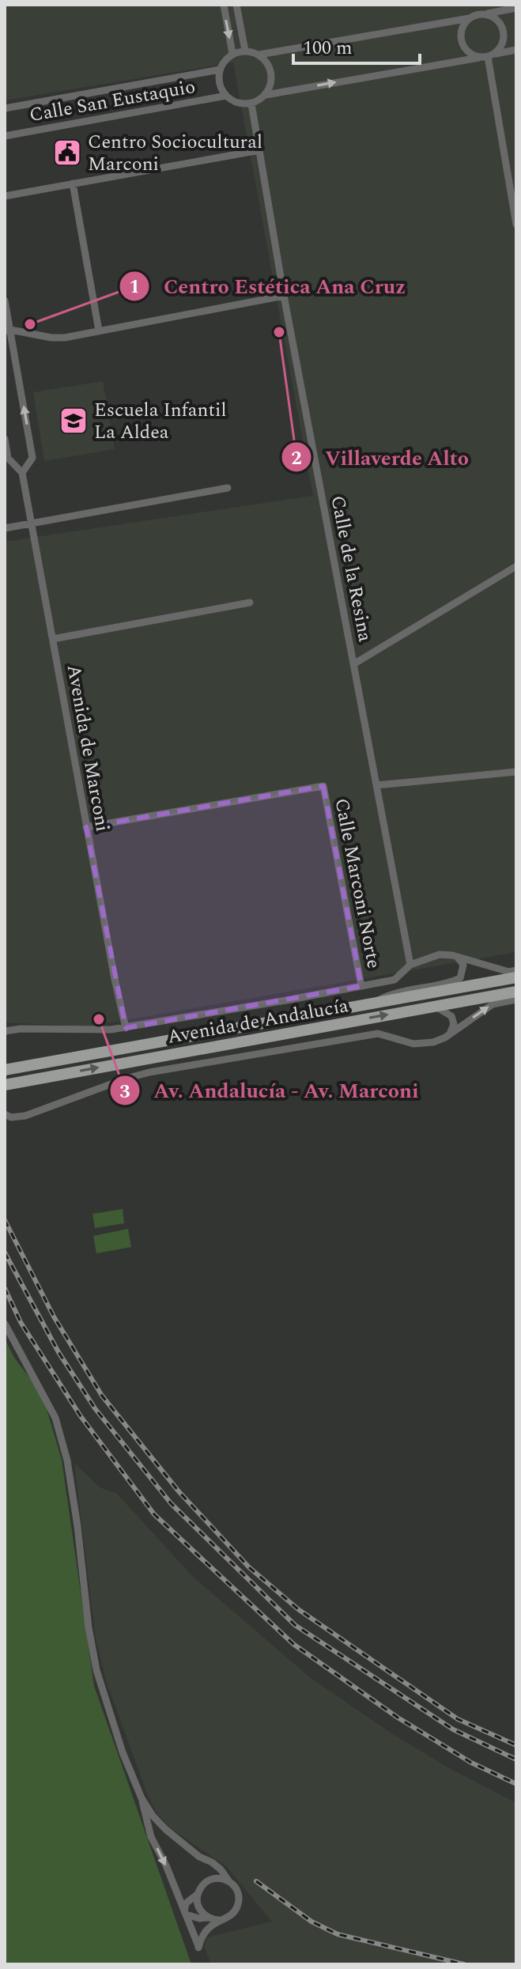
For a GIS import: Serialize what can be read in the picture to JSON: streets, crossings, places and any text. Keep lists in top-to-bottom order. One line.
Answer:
{"streets":{"main road":["Avenida de Andalucía"],"street":["Calle San Eustaquio","Calle de la Resina","Avenida de Marconi","Calle Marconi Norte"]},"crossings":[["Calle San Eustaquio","Calle de la Resina"],["Calle de la Resina","Avenida de Andalucía"],["Avenida de Marconi","Calle Marconi Norte"],["Avenida de Marconi","Avenida de Andalucía"],["Calle Marconi Norte","Avenida de Andalucía"]],"places":{"public building":["Centro Sociocultural Marconi"],"other":["Centro Estética Ana Cruz","Villaverde Alto","Av. Andalucía - Av. Marconi"],"school or university":["Escuela Infantil La Aldea"]},"scale_bar":"100 m"}
